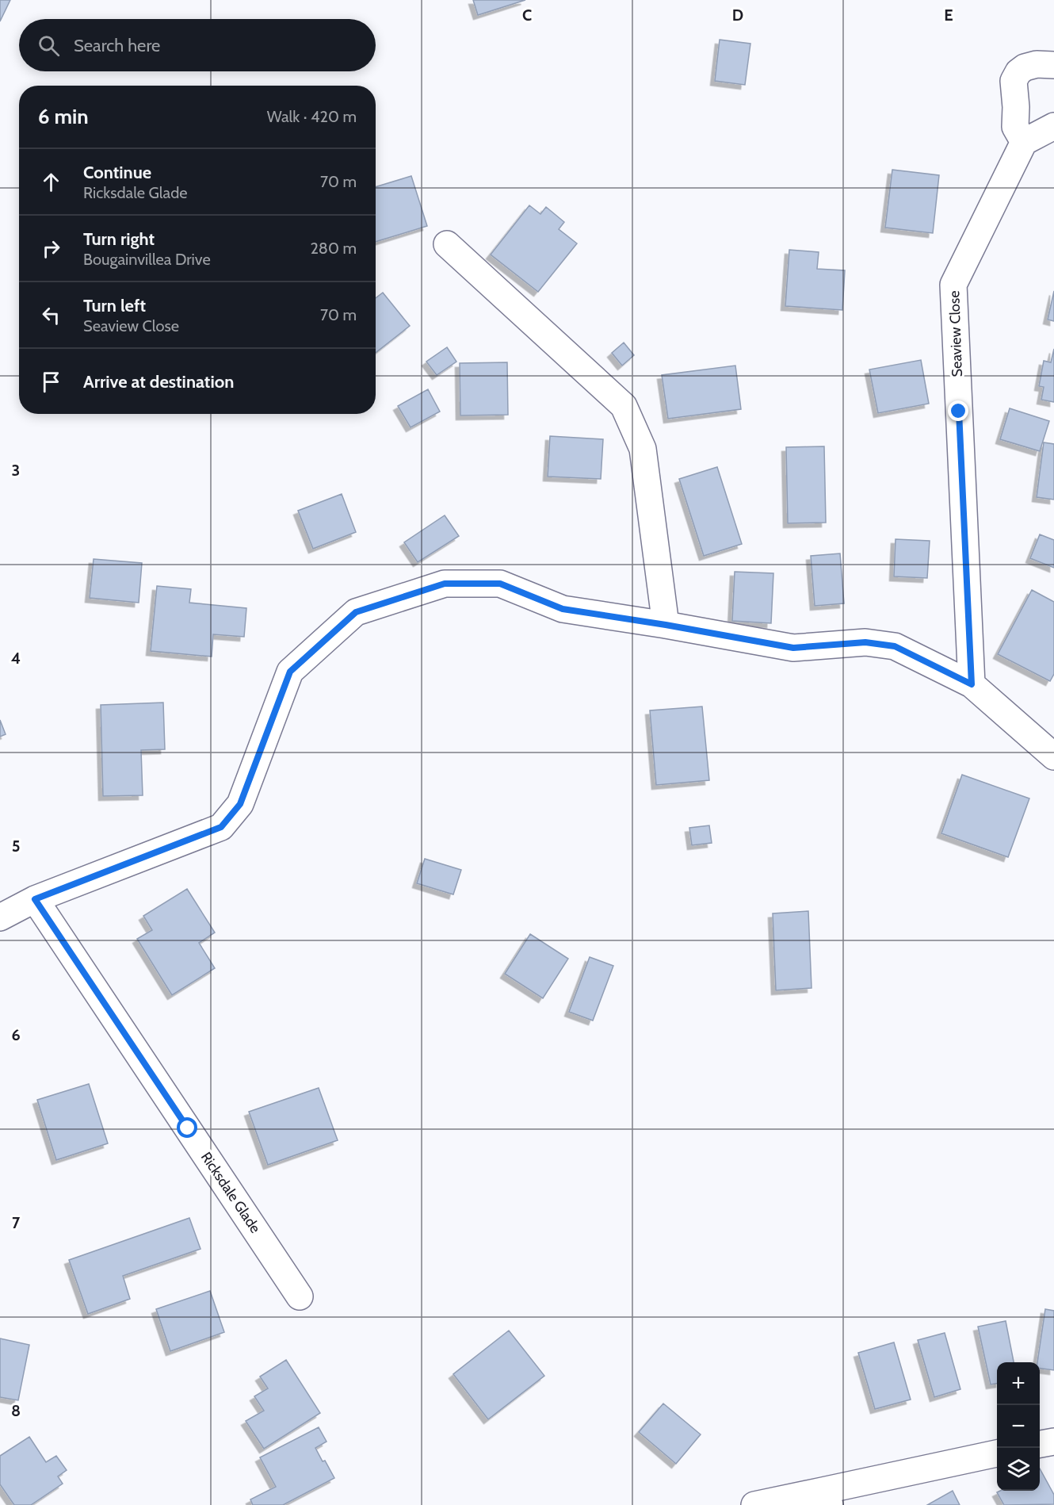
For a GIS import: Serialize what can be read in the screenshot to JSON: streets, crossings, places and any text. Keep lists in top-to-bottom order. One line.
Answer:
{"streets":{"street":["Seaview Close","Ricksdale Glade"]},"page":{"search":"Search here","heading":["6 min","Walk · 420 m"],"list":[["Continue","Ricksdale Glade","70 m"],["Turn right","Bougainvillea Drive","280 m"],["Turn left","Seaview Close","70 m"],"Arrive at destination"],"map_buttons":["+","−"]},"grid":{"columns":["C","D","E"],"rows":["3","4","5","6","7","8"]}}
